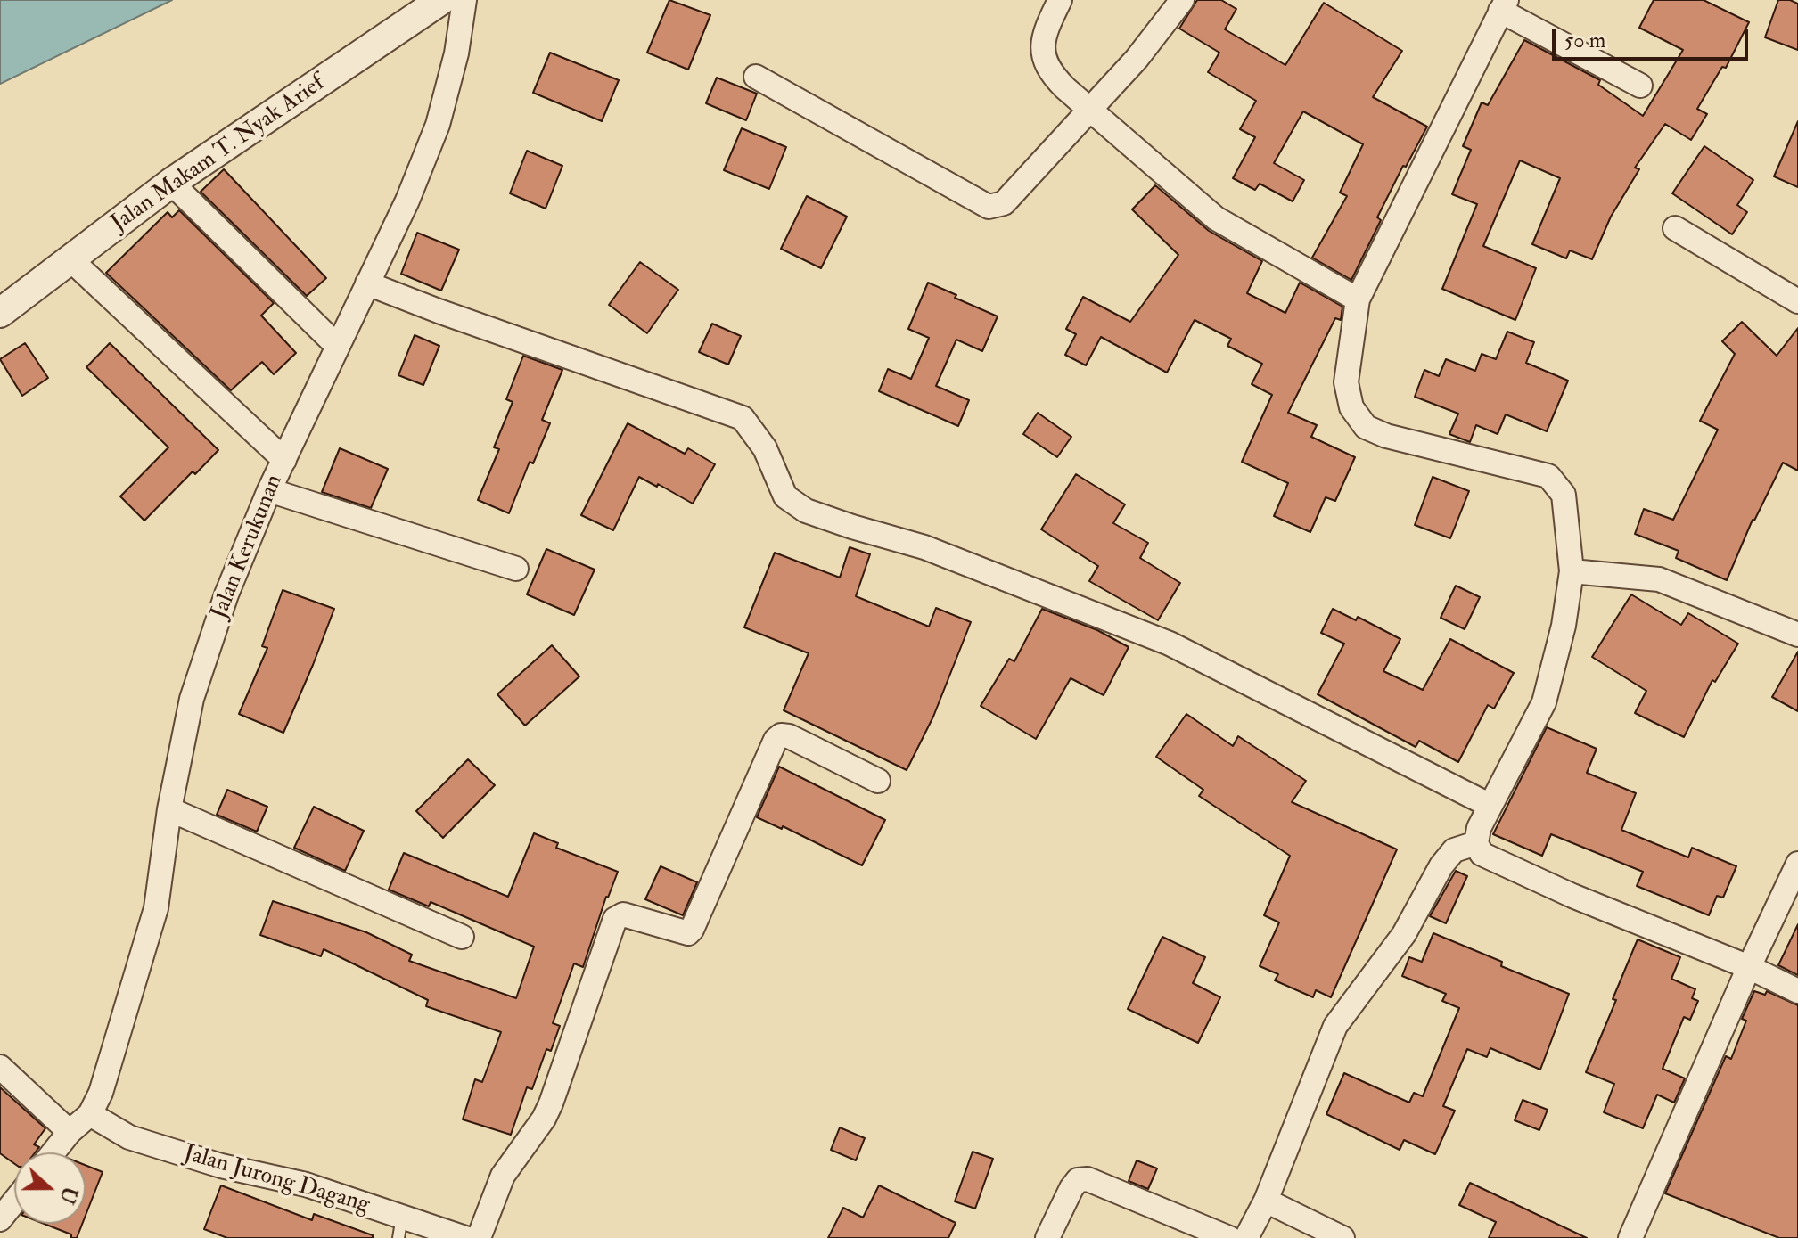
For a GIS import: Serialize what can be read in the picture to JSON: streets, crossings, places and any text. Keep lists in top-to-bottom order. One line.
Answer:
{"streets":{"street":["Jalan Makam T. Nyak Arief","Jalan Kerukunan","Jalan Jurong Dagang"]},"crossings":[["Jalan Kerukunan","Jalan Jurong Dagang"]],"scale_bar":"50 m","north":"right"}
